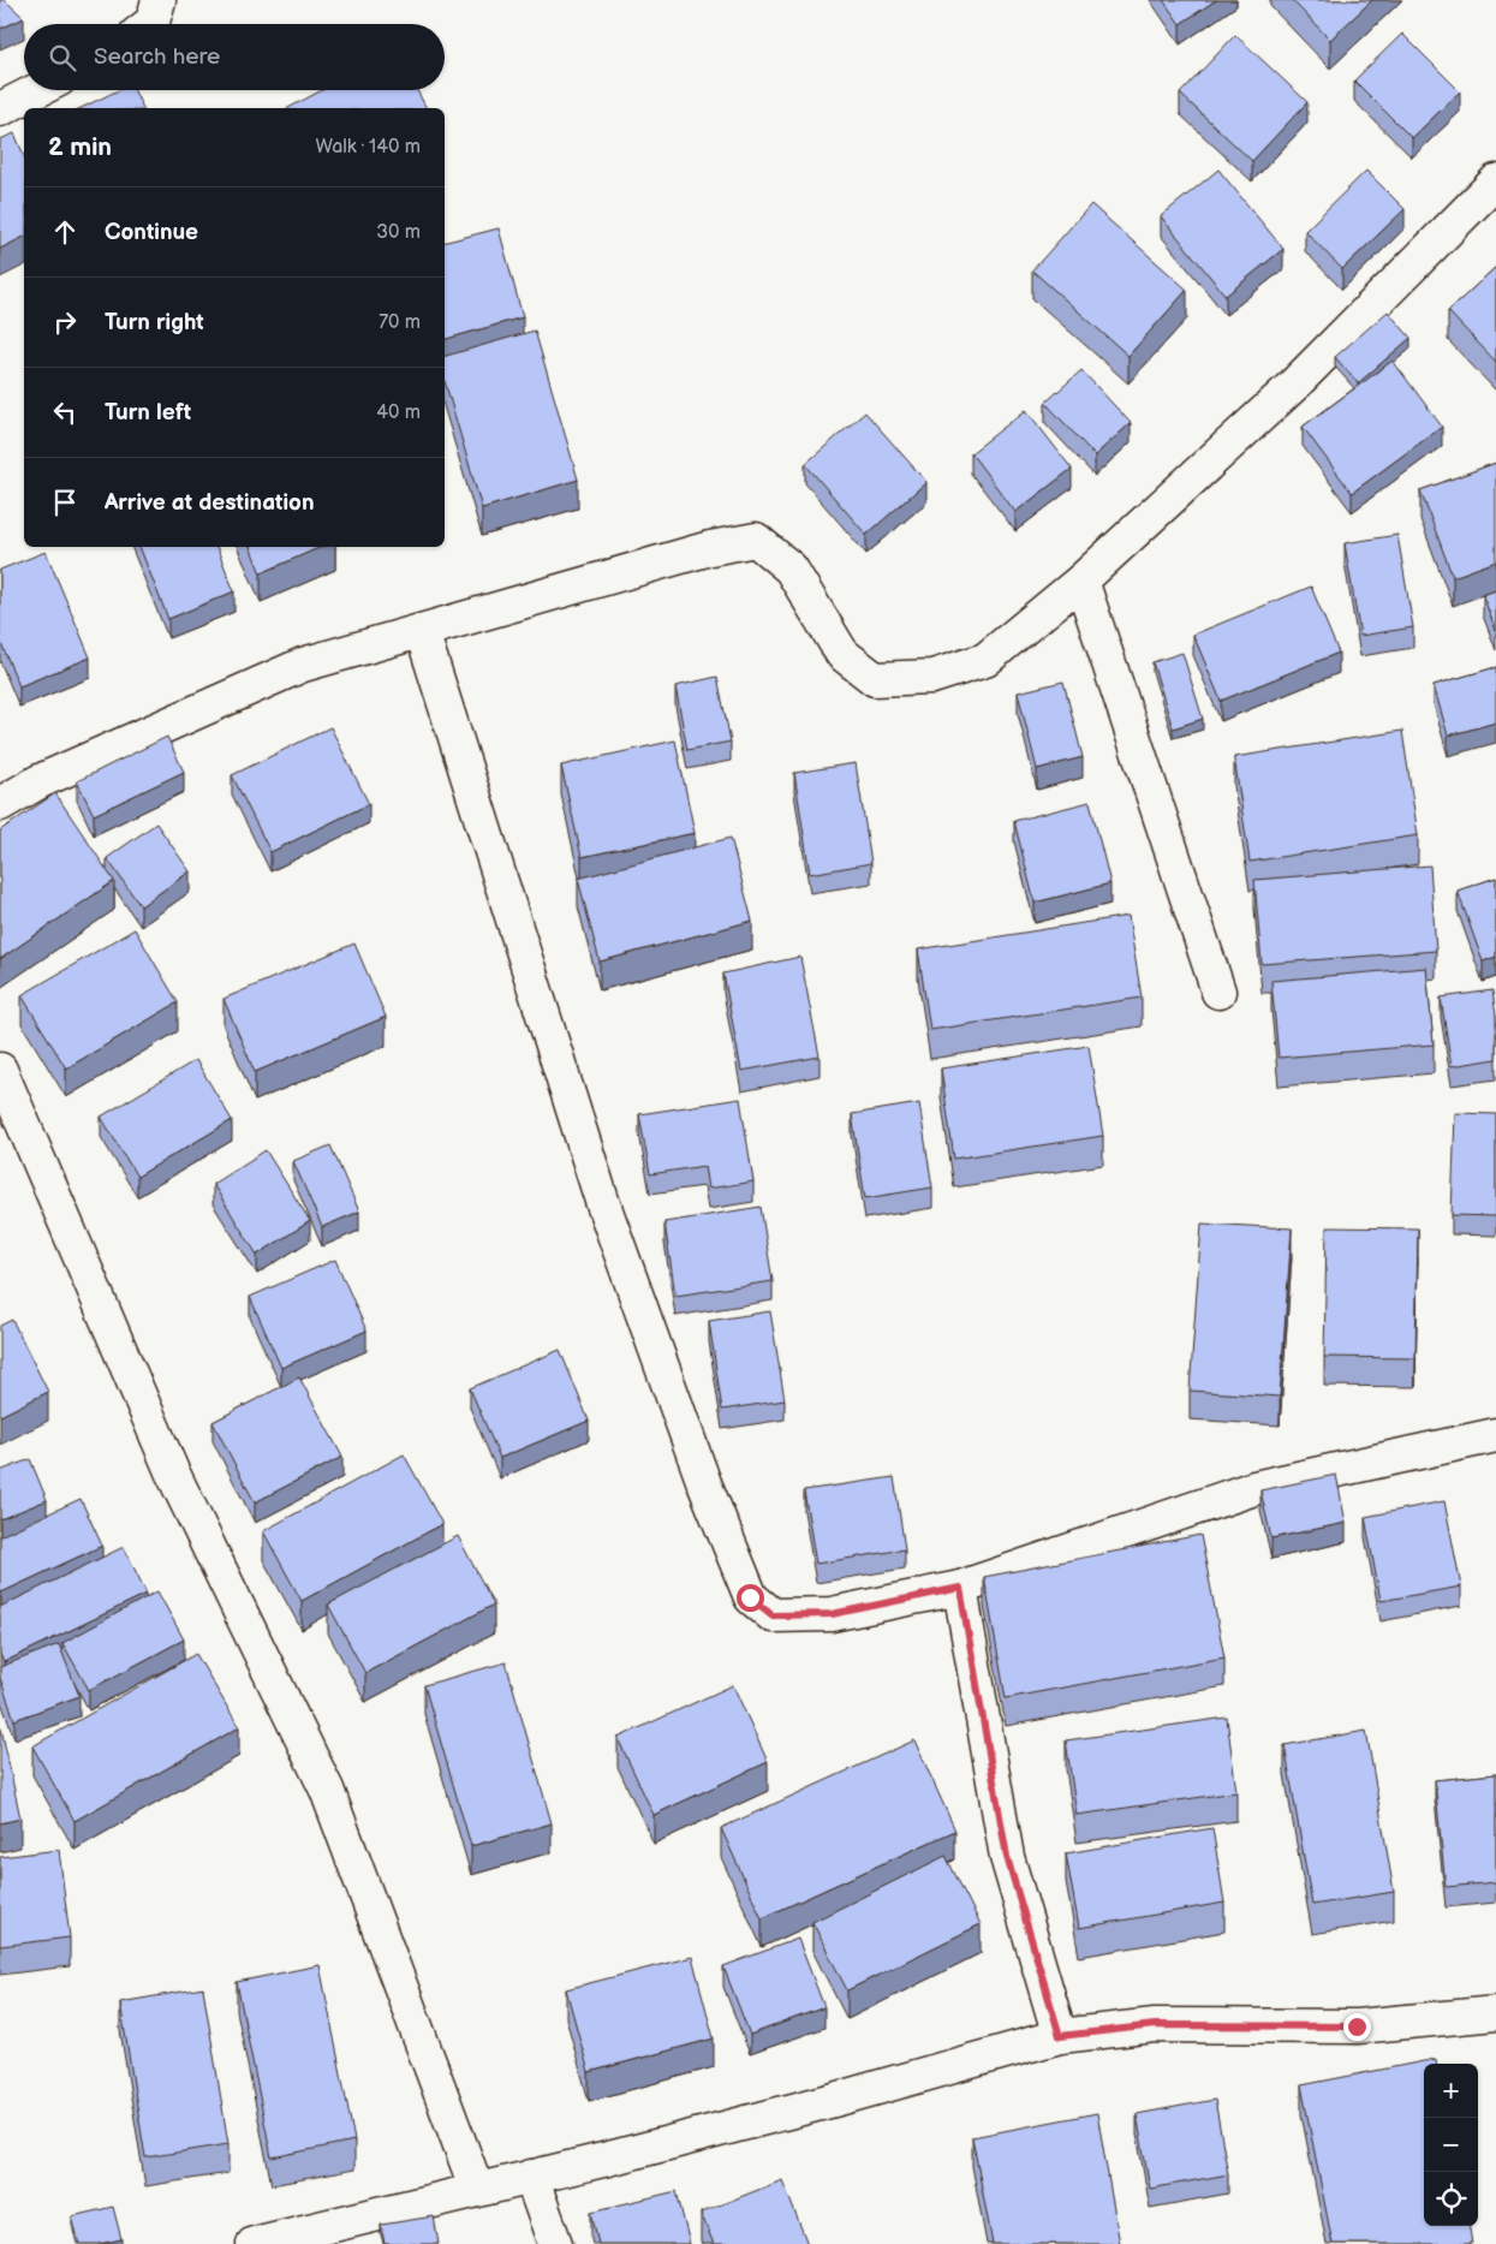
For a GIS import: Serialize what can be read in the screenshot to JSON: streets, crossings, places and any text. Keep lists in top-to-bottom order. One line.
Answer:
{"page":{"search":"Search here","heading":["2 min","Walk · 140 m"],"list":[["Continue","30 m"],["Turn right","70 m"],["Turn left","40 m"],"Arrive at destination"],"map_buttons":["+","−"]}}
